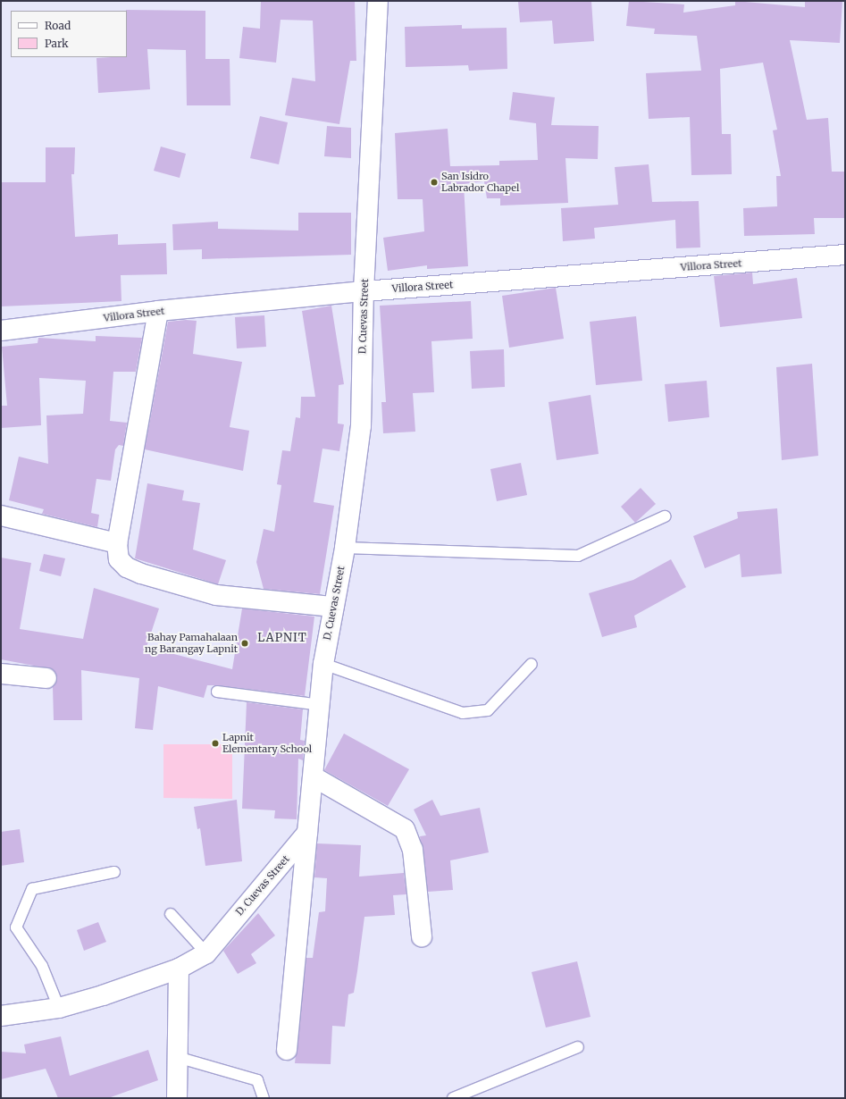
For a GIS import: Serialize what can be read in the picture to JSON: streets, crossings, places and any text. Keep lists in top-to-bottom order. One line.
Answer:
{"streets":{"street":["Villora Street","D. Cuevas Street"]},"crossings":[["Villora Street","D. Cuevas Street"]],"districts":["LAPNIT"],"places":["San Isidro Labrador Chapel","Bahay Pamahalaan ng Barangay Lapnit","Lapnit Elementary School"],"legend":["Road","Park"]}
